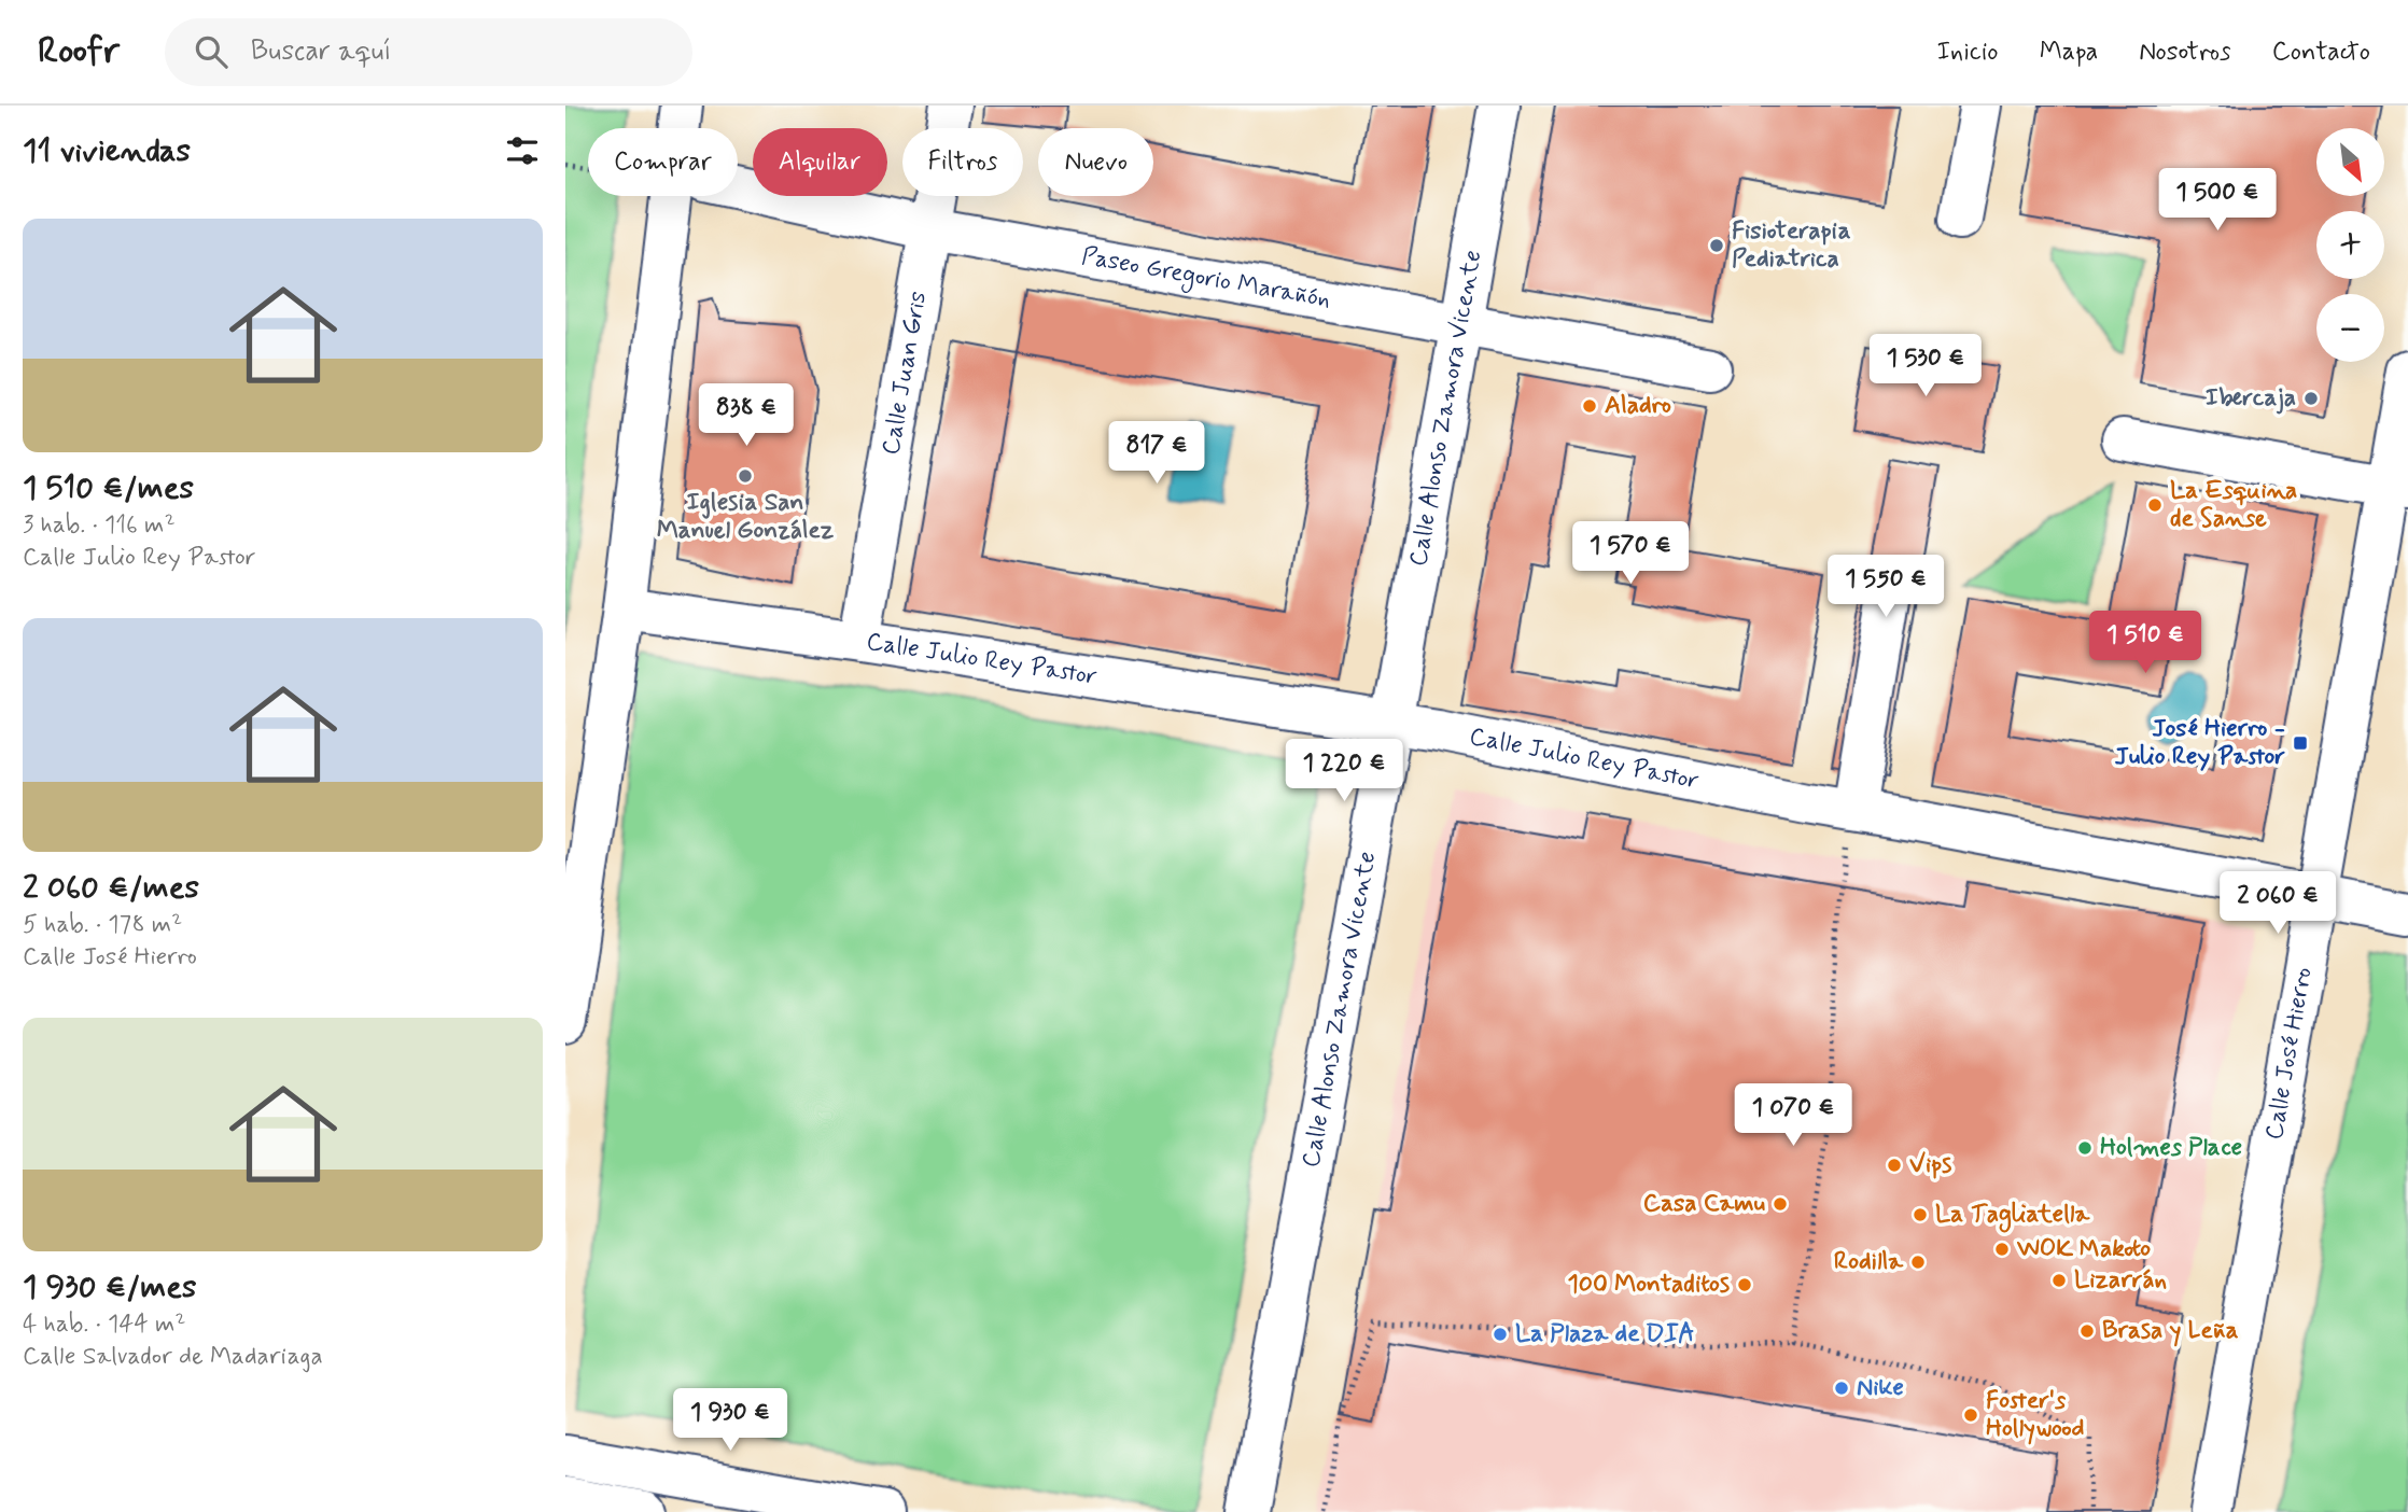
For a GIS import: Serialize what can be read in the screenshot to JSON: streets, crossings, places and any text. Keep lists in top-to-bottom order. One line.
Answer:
{"streets":{"street":["Paseo Gregorio Marañón","Calle Juan Gris","Calle Alonso Zamora Vicente","Calle Julio Rey Pastor","Calle José Hierro"]},"crossings":[["Paseo Gregorio Marañón","Calle Juan Gris"],["Paseo Gregorio Marañón","Calle Alonso Zamora Vicente"],["Calle Juan Gris","Calle Julio Rey Pastor"],["Calle Alonso Zamora Vicente","Calle Julio Rey Pastor"],["Calle Julio Rey Pastor","Calle José Hierro"]],"places":{"other":["Fisioterapia Pediatrica","Ibercaja","Aladro","Iglesia San Manuel González","La Esquina de Sanse","Holmes Place","Vips","Casa Camu","La Tagliatella","WOK Makoto","Rodilla","Lizarrán","100 Montaditos","Brasa y Leña","La Plaza de DIA","Nike","Foster's Hollywood"],"transit":["José Hierro - Julio Rey Pastor"]},"north":"bottom right","page":{"header":"Roofr","search":"Buscar aquí","nav":["Inicio","Mapa","Nosotros","Contacto"],"heading":"11 viviendas","map_buttons":["+","−"],"chip":["Comprar","Alquilar","Filtros","Nuevo"],"price":["1 500 €","1 530 €","838 €","817 €","1 570 €","1 550 €","1 510 €","1 220 €","2 060 €","1 070 €","1 930 €"],"list":[{"name":"1 510 €/mes","note":"3 hab. · 116 m² · Calle Julio Rey Pastor"},{"name":"2 060 €/mes","note":"5 hab. · 178 m² · Calle José Hierro"},{"name":"1 930 €/mes","note":"4 hab. · 144 m² · Calle Salvador de Madariaga"}]}}
